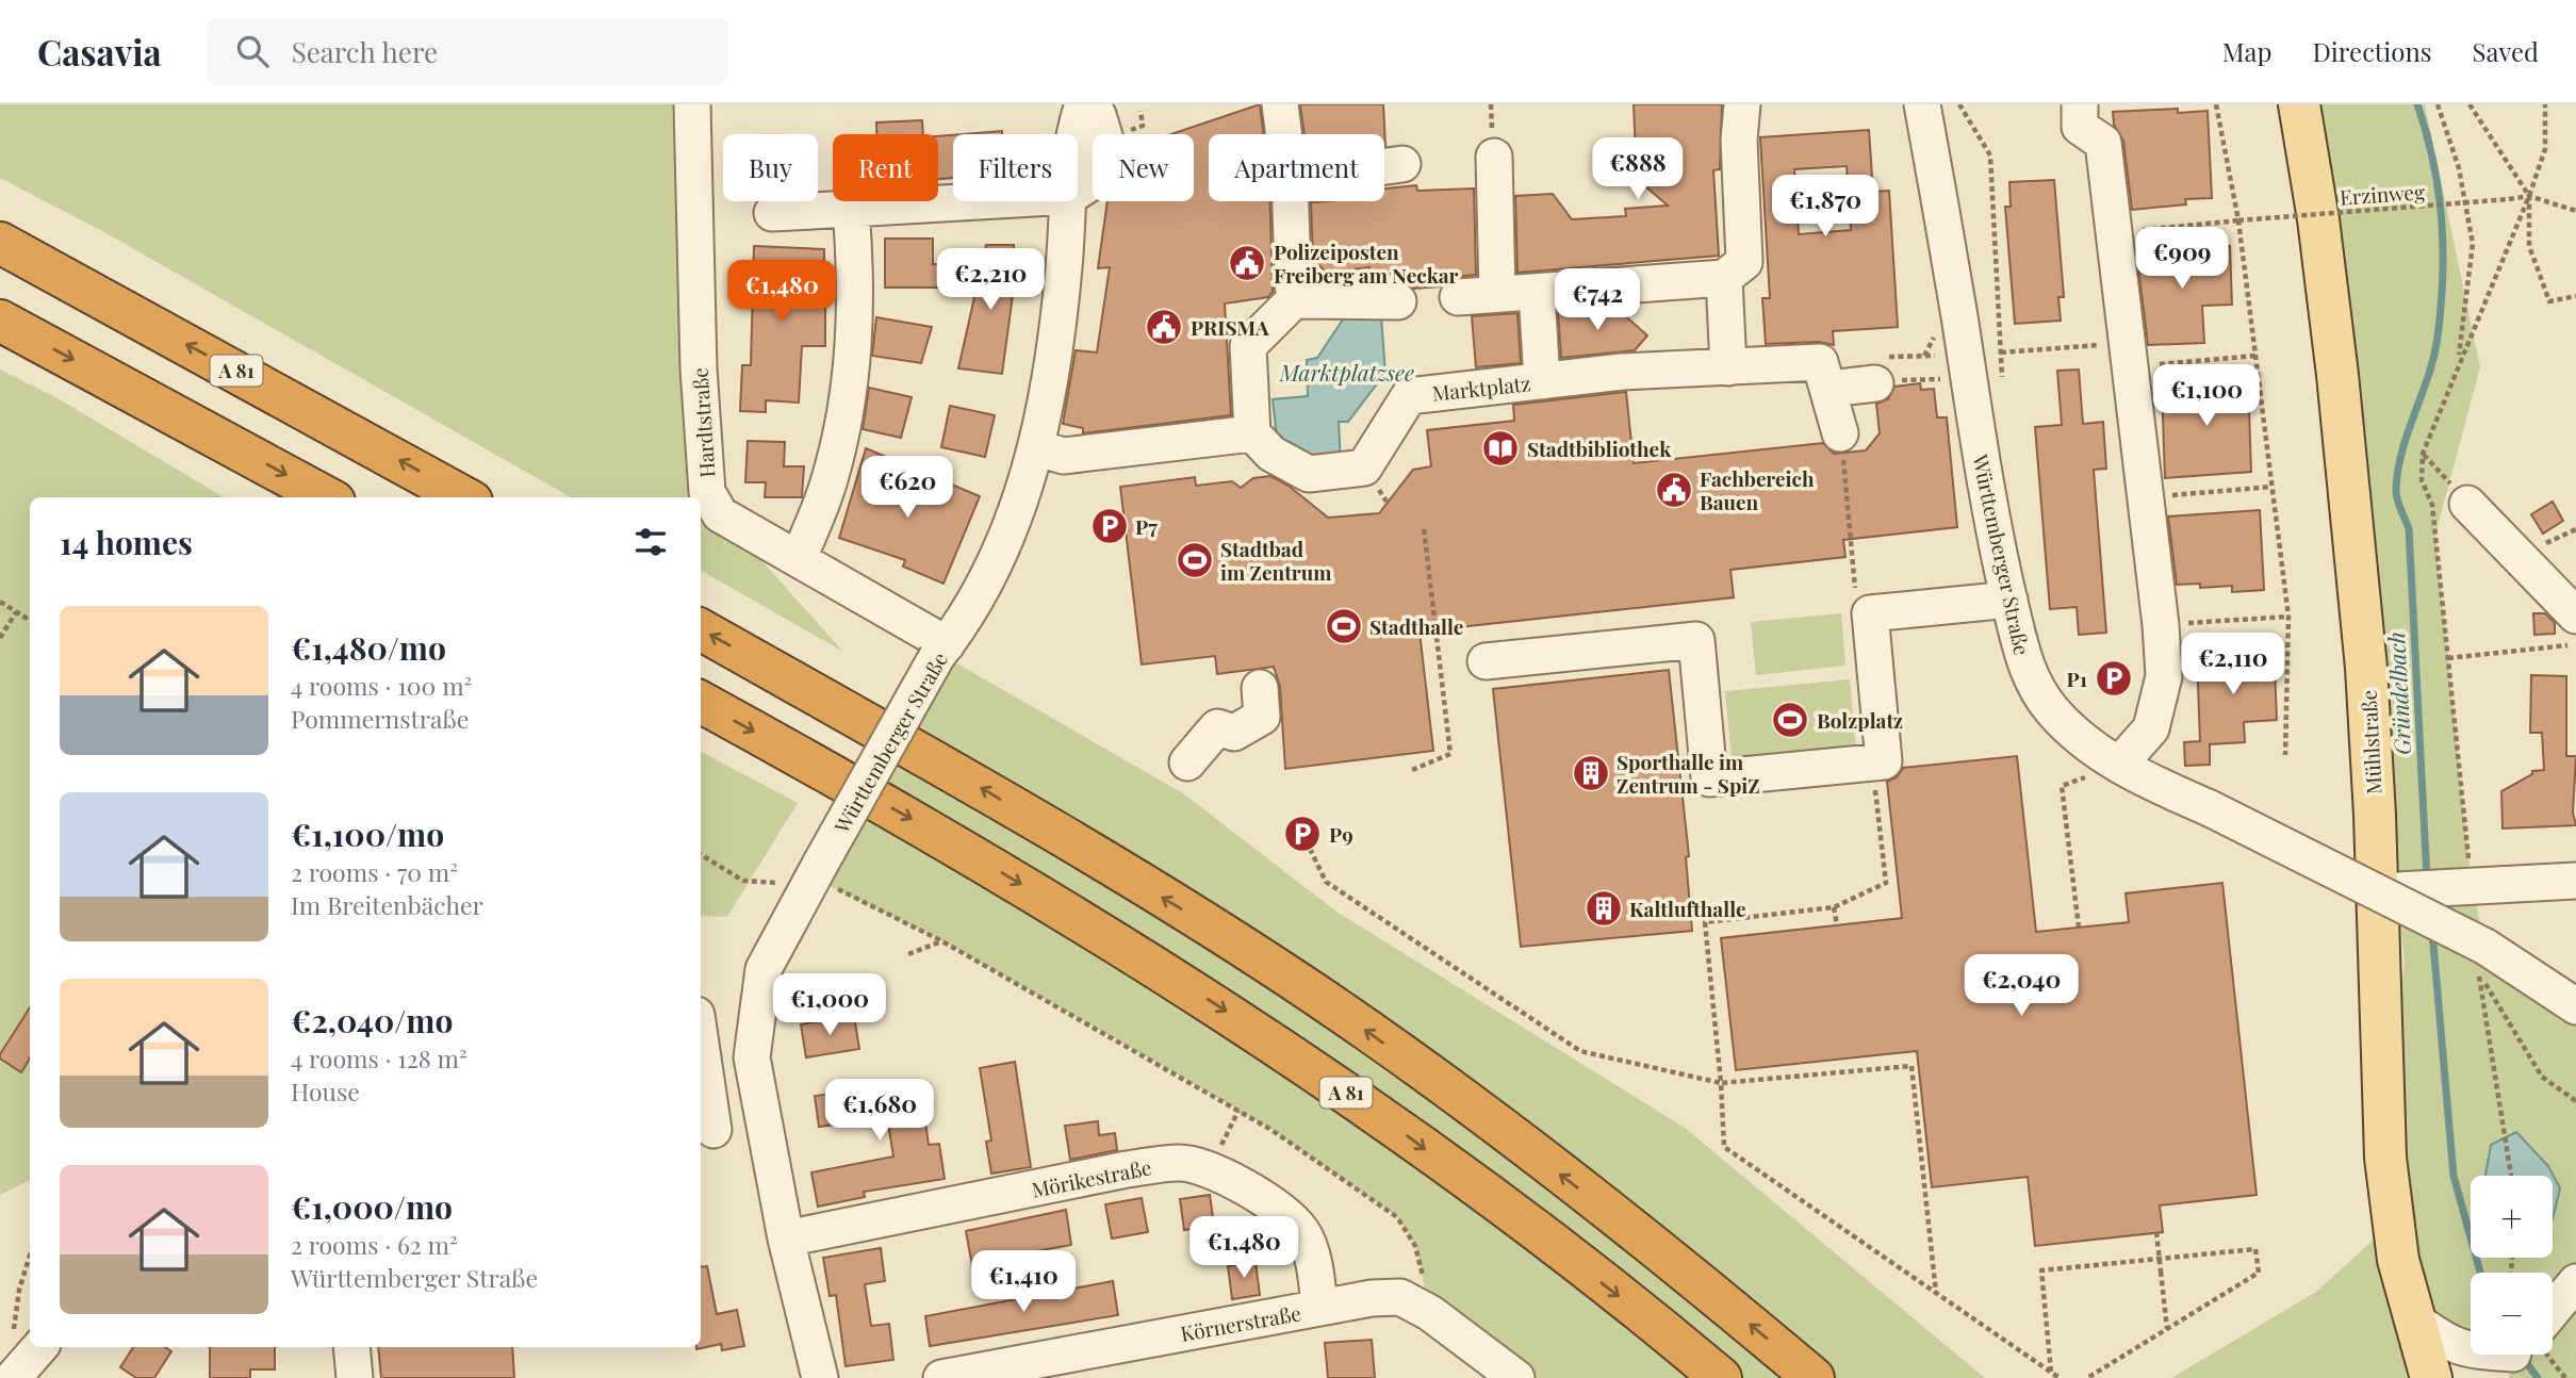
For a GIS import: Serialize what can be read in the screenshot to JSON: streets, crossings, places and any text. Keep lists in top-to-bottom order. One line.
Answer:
{"streets":{"highway":["A 81"],"main road":["Mühlstraße"],"street":["Marktplatz","Hardtstraße","Württemberger Straße","Mörikestraße","Körnerstraße"],"path":["Erzinweg"]},"crossings":[["Hardtstraße","Württemberger Straße"],["Württemberger Straße","Mörikestraße"],["Mörikestraße","Körnerstraße"]],"water":["Marktplatzsee","Gründelbach"],"places":{"public building":["Polizeiposten Freiberg am Neckar","PRISMA","Fachbereich Bauen"],"library":["Stadtbibliothek"],"parking":["P7","P1","P9"],"sports":["Stadtbad im Zentrum","Stadthalle","Bolzplatz"],"building":["Sporthalle im Zentrum - SpiZ","Kaltlufthalle"]},"page":{"header":"Casavia","search":"Search here","nav":["Map","Directions","Saved"],"chip":["Buy","Rent","Filters","New","Apartment"],"price":["€888","€1,870","€909","€2,210","€1,480","€742","€1,100","€620","€2,110","€2,040","€1,000","€1,680","€1,480","€1,410"],"heading":"14 homes","list":[{"name":"€1,480/mo","note":"4 rooms · 100 m² · Pommernstraße"},{"name":"€1,100/mo","note":"2 rooms · 70 m² · Im Breitenbächer"},{"name":"€2,040/mo","note":"4 rooms · 128 m² · House"},{"name":"€1,000/mo","note":"2 rooms · 62 m² · Württemberger Straße"}],"map_buttons":["+","−"]}}
